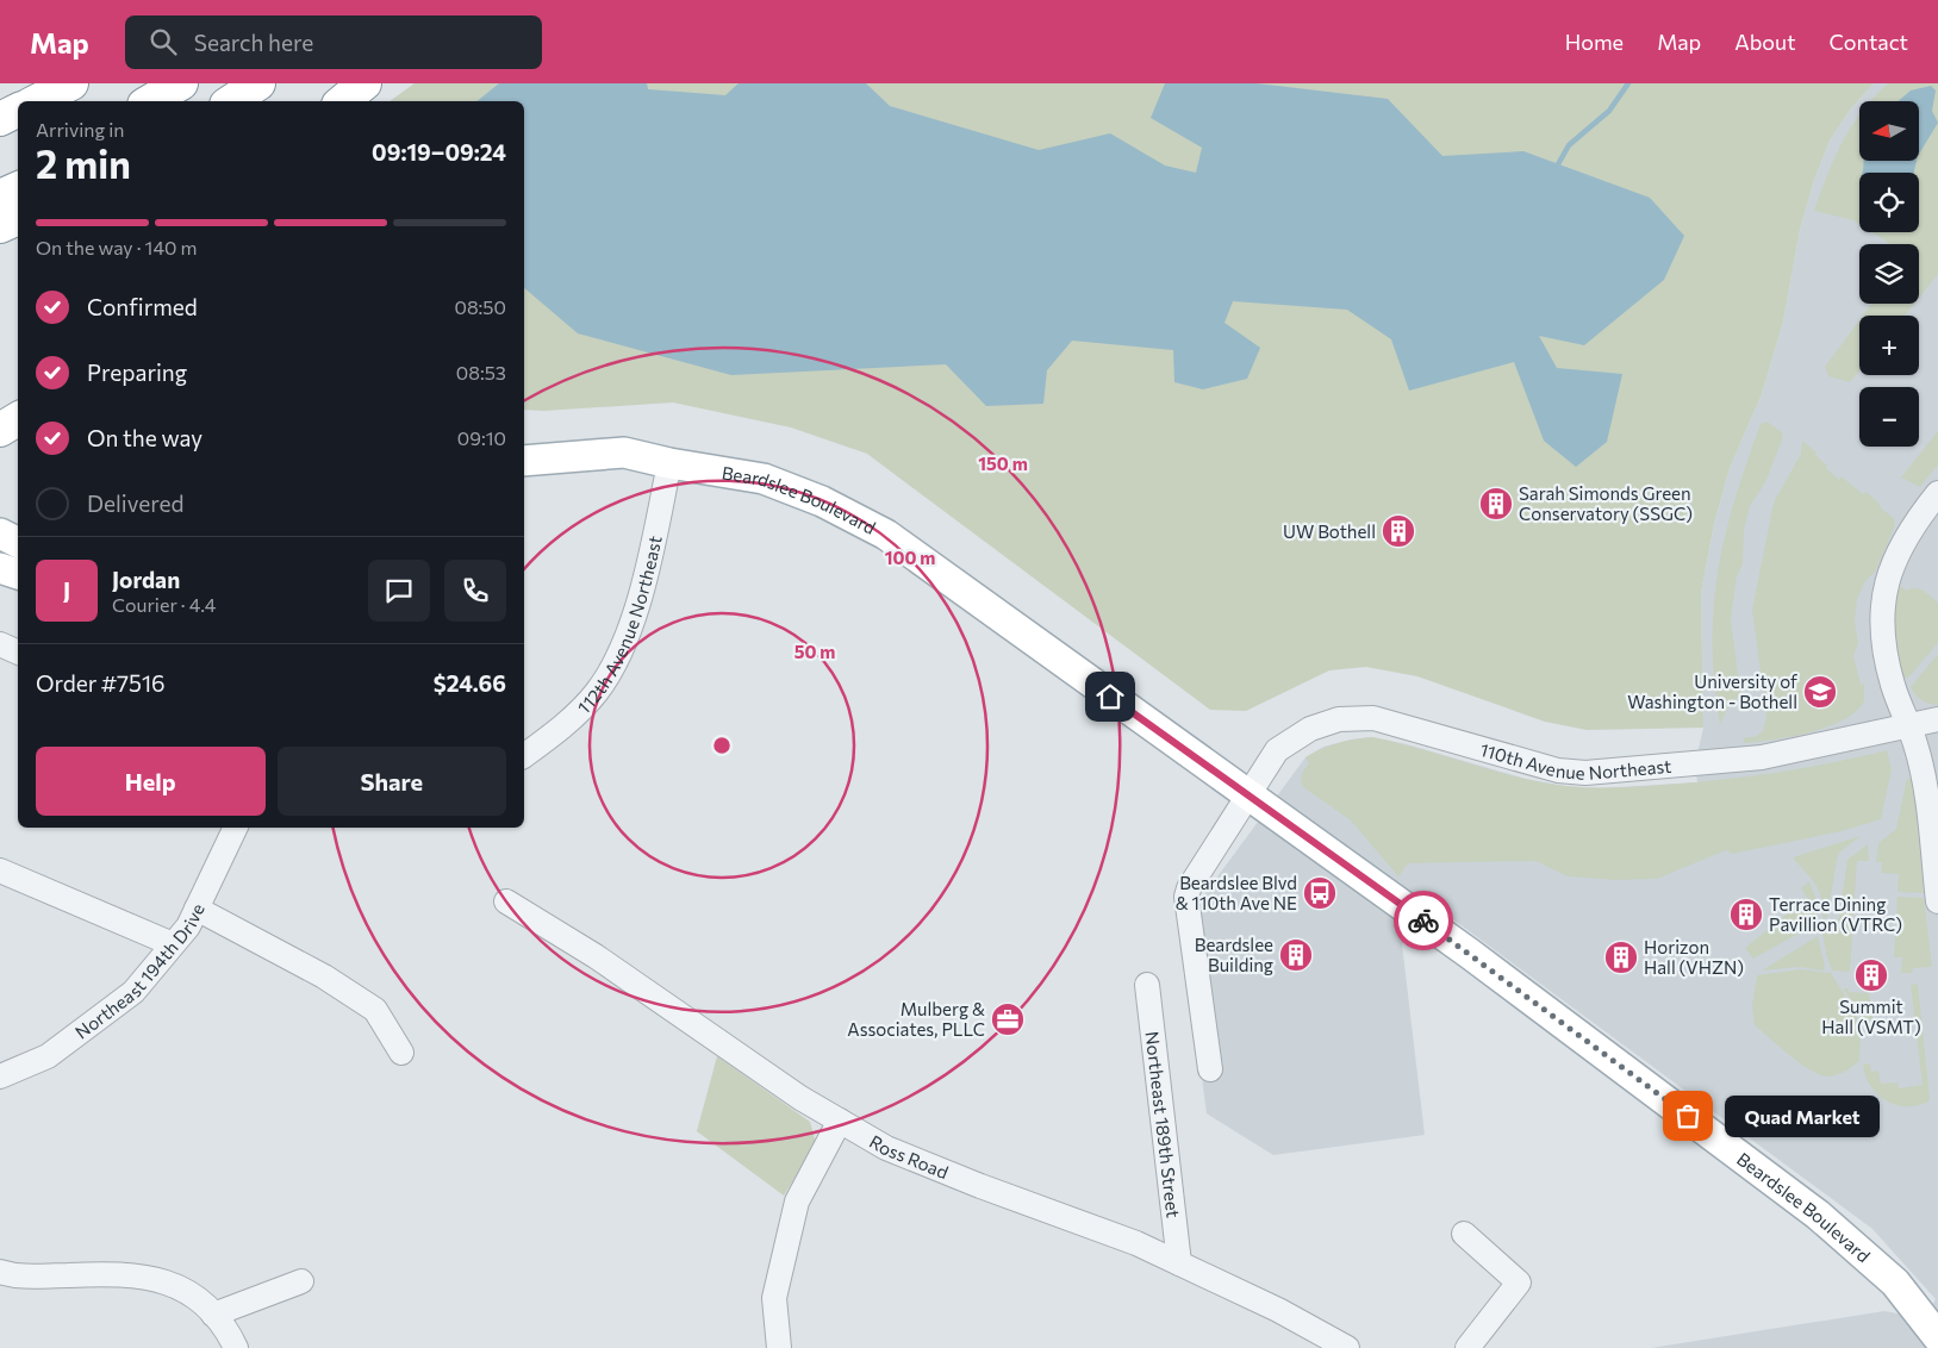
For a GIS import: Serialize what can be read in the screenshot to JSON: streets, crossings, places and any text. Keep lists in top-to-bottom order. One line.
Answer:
{"streets":{"main road":["Beardslee Boulevard"],"street":["112th Avenue Northeast","110th Avenue Northeast","Northeast 194th Drive","Northeast 189th Street","Ross Road"]},"crossings":[["Beardslee Boulevard","112th Avenue Northeast"],["Beardslee Boulevard","110th Avenue Northeast"],["Northeast 189th Street","Ross Road"]],"places":{"building":["Sarah Simonds Green Conservatory (SSGC)","UW Bothell","Terrace Dining Pavillion (VTRC)","Beardslee Building","Horizon Hall (VHZN)","Summit Hall (VSMT)"],"school or university":["University of Washington - Bothell"],"bus stop":["Beardslee Blvd & 110th Ave NE"],"office":["Mulberg & Associates, PLLC"],"other":["Quad Market"]},"north":"left","page":{"header":"Map","search":"Search here","nav":["Home","Map","About","Contact"],"map_buttons":["+","−"],"heading":["2 min","Arriving in","09:19–09:24"],"panel":["Jordan","Courier · 4.4","Order #7516","$24.66"],"bar":"On the way · 140 m","list":[["Confirmed","08:50"],["Preparing","08:53"],["On the way","09:10"],"Delivered"],"round":"J","buttons":["Help","Share"],"bubble":"Quad Market"},"rings":["150 m","100 m","50 m"]}
